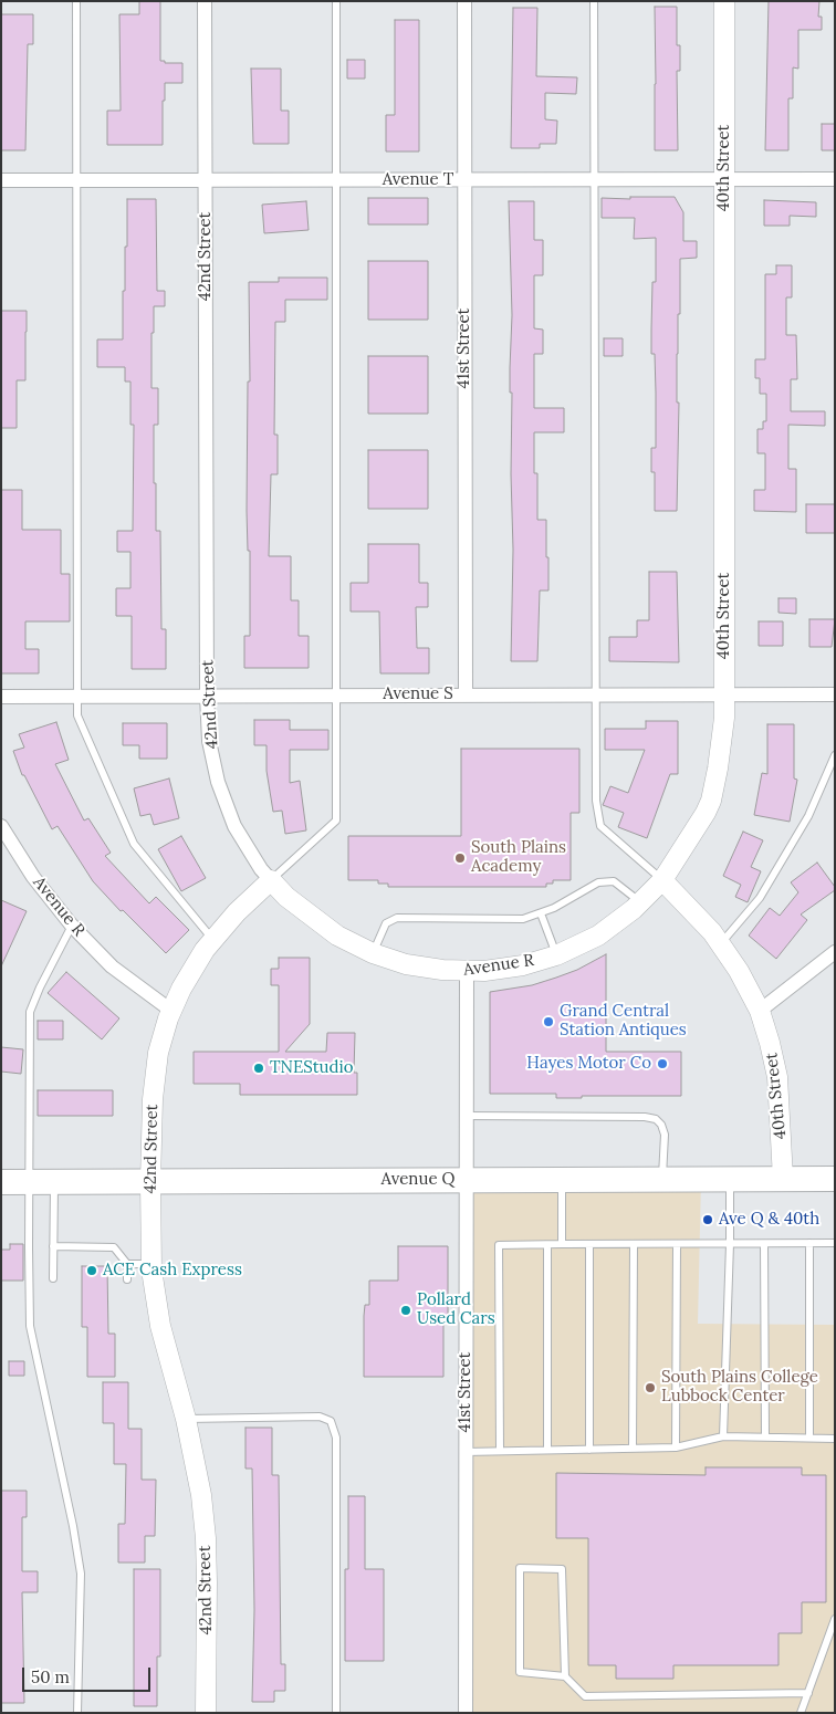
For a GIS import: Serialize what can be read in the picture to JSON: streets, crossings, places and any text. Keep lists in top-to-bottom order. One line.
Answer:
{"streets":{"highway":["Avenue Q"],"street":["40th Street","Avenue T","42nd Street","41st Street","Avenue S","Avenue R"]},"crossings":[["40th Street","Avenue T"],["40th Street","Avenue S"],["40th Street","Avenue R"],["40th Street","Avenue Q"],["Avenue T","42nd Street"],["Avenue T","41st Street"],["42nd Street","Avenue S"],["42nd Street","Avenue R"],["42nd Street","Avenue Q"],["41st Street","Avenue S"],["41st Street","Avenue R"],["41st Street","Avenue Q"]],"places":["South Plains Academy","Grand Central Station Antiques","Hayes Motor Co","TNEStudio","Ave Q & 40th","ACE Cash Express","Pollard Used Cars","South Plains College Lubbock Center"],"scale_bar":"50 m"}
